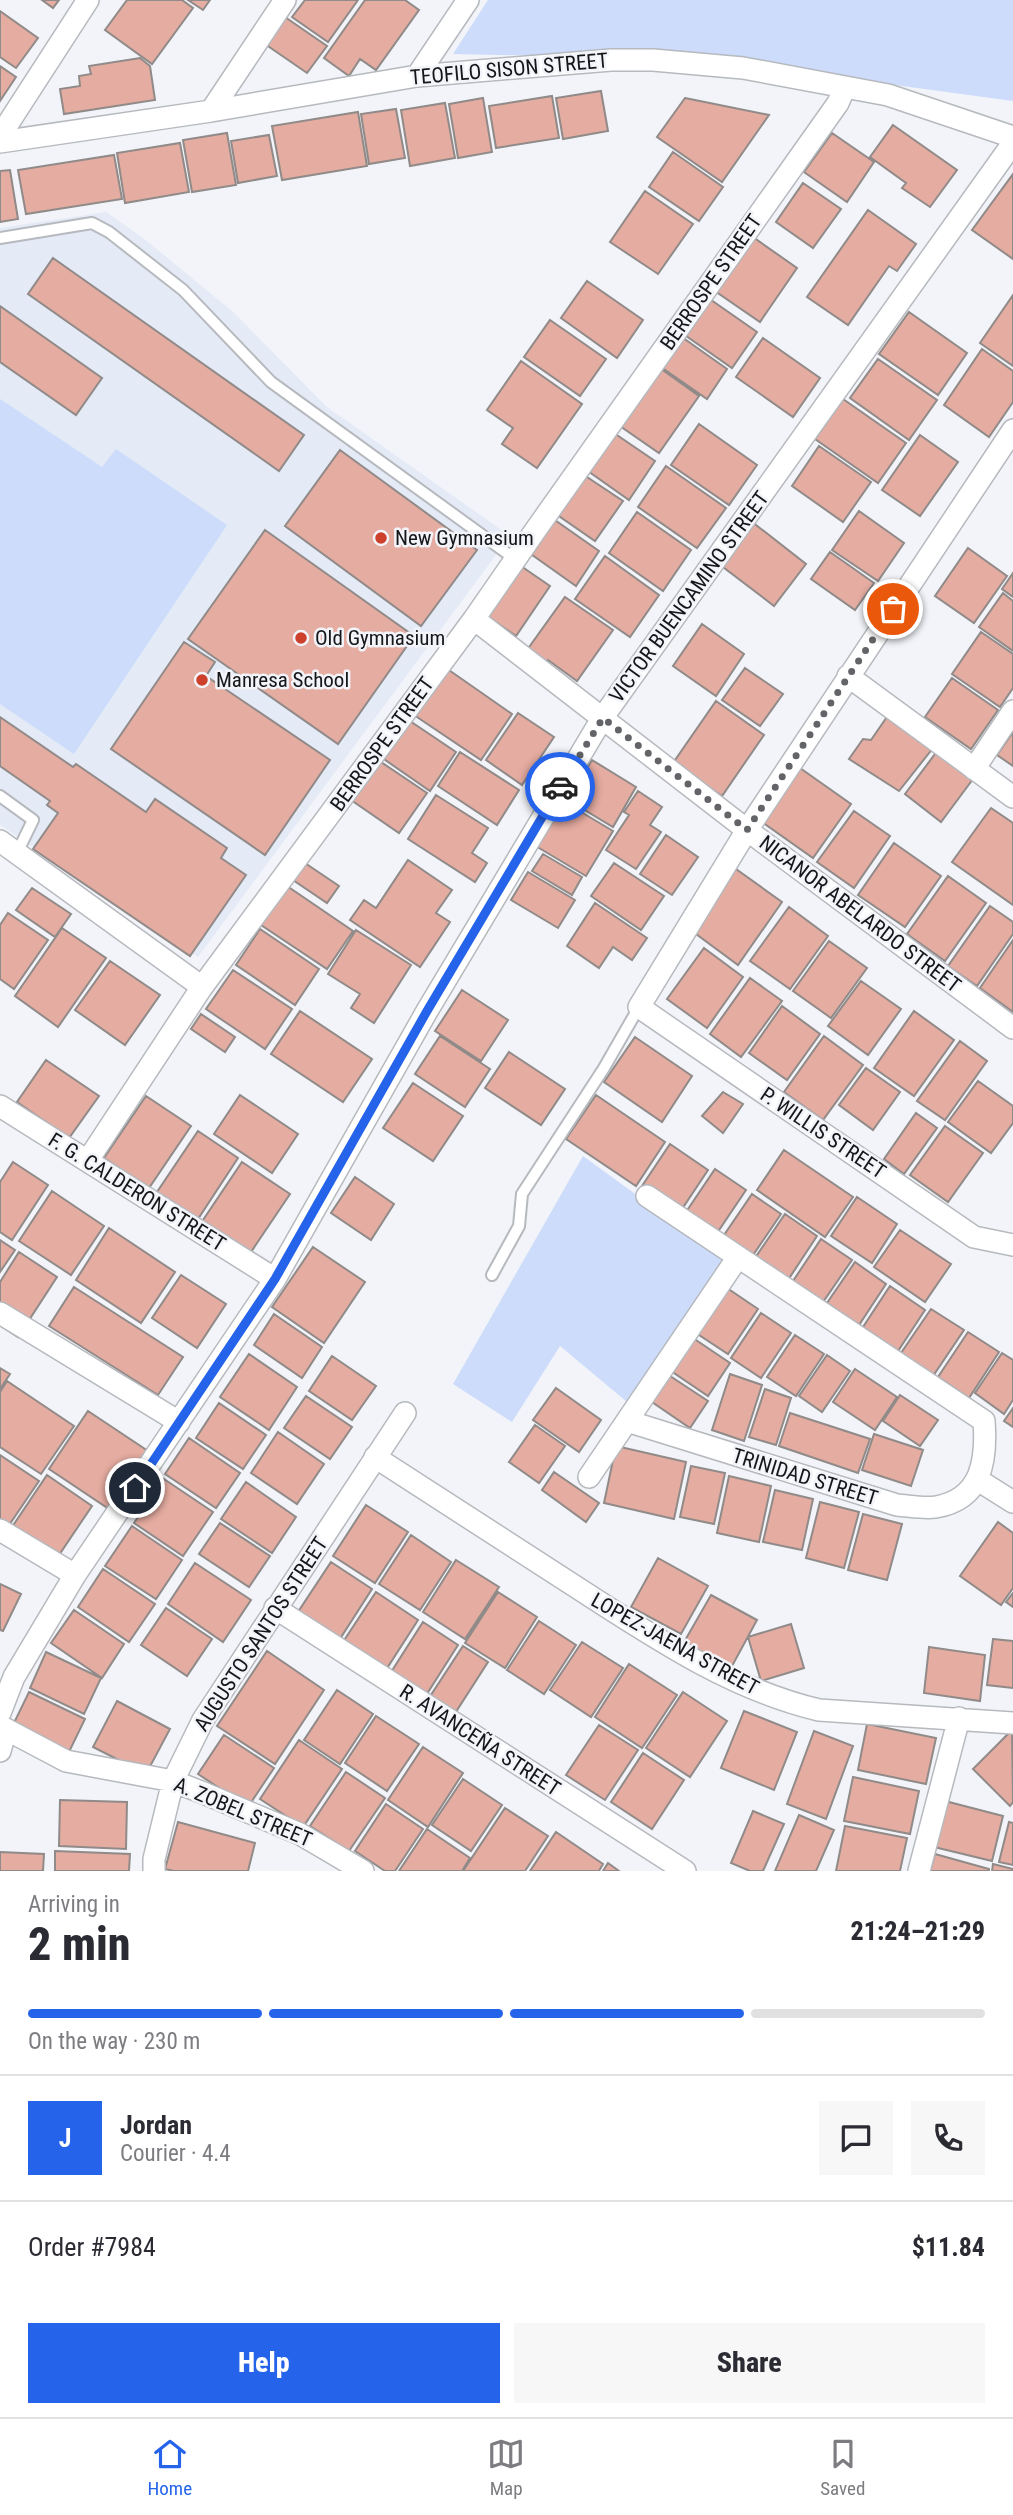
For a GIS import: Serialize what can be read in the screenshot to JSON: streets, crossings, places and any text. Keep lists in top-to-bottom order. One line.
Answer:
{"streets":{"street":["TEOFILO SISON STREET","BERROSPE STREET","VICTOR BUENCAMINO STREET","NICANOR ABELARDO STREET","P. WILLIS STREET","F. G. CALDERON STREET","TRINIDAD STREET","AUGUSTO SANTOS STREET","LOPEZ-JAENA STREET","R. AVANCEÑA STREET","A. ZOBEL STREET"]},"crossings":[["TEOFILO SISON STREET","BERROSPE STREET"],["BERROSPE STREET","NICANOR ABELARDO STREET"],["BERROSPE STREET","F. G. CALDERON STREET"],["VICTOR BUENCAMINO STREET","NICANOR ABELARDO STREET"],["VICTOR BUENCAMINO STREET","F. G. CALDERON STREET"],["VICTOR BUENCAMINO STREET","A. ZOBEL STREET"],["AUGUSTO SANTOS STREET","LOPEZ-JAENA STREET"],["AUGUSTO SANTOS STREET","R. AVANCEÑA STREET"],["AUGUSTO SANTOS STREET","A. ZOBEL STREET"]],"places":["New Gymnasium","Old Gymnasium","Manresa School"],"page":{"heading":["2 min","Arriving in","21:24–21:29"],"panel":["Jordan","Courier · 4.4","Order #7984","$11.84"],"bar":"On the way · 230 m","round":"J","buttons":["Help","Share"],"tabs":["Home","Map","Saved"]}}
